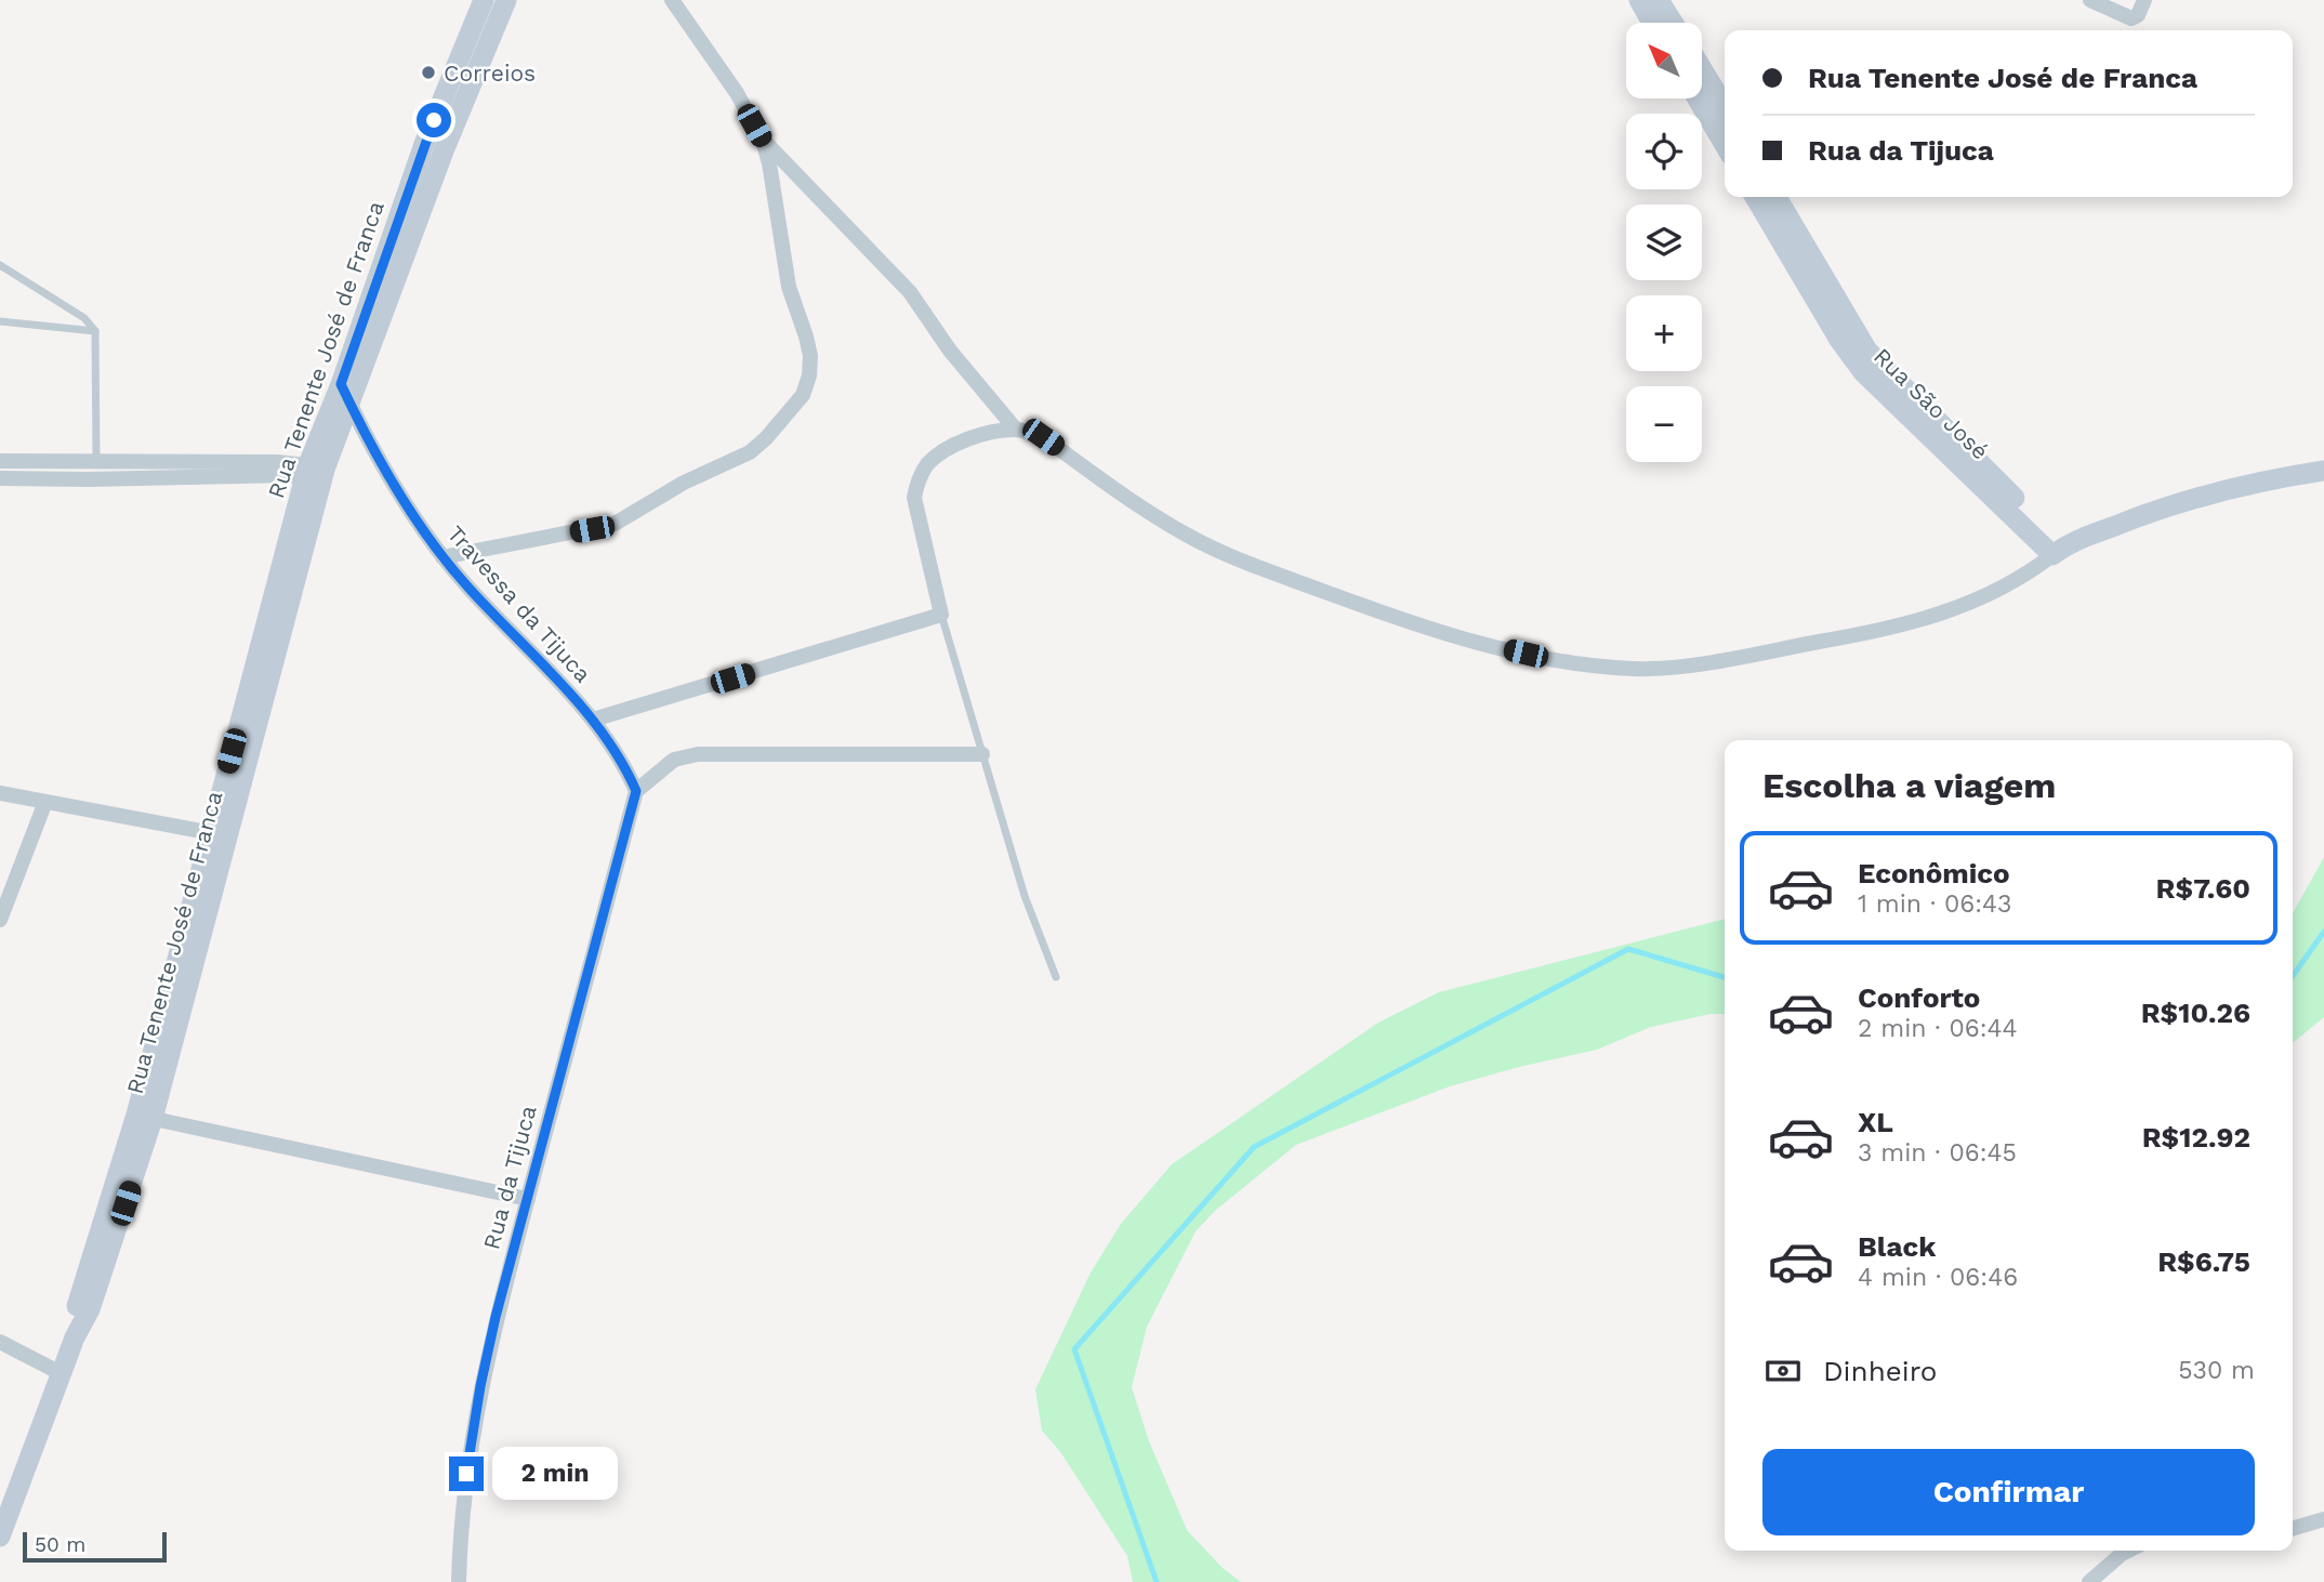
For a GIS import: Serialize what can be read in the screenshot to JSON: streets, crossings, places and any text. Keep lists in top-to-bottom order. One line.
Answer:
{"streets":{"main road":["Rua Tenente José de Franca","Rua São José"],"street":["Travessa da Tijuca","Rua da Tijuca"]},"crossings":[["Rua Tenente José de Franca","Travessa da Tijuca"],["Travessa da Tijuca","Rua da Tijuca"]],"places":["Correios"],"scale_bar":"50 m","north":"top left","page":{"map_buttons":["+","−"],"banner":["Rua Tenente José de Franca","Rua da Tijuca"],"heading":"Escolha a viagem","list":[{"name":"Econômico","note":"1 min · 06:43","value":"R$7.60"},{"name":"Conforto","note":"2 min · 06:44","value":"R$10.26"},{"name":"XL","note":"3 min · 06:45","value":"R$12.92"},{"name":"Black","note":"4 min · 06:46","value":"R$6.75"}],"pay":["Dinheiro","530 m"],"buttons":"Confirmar","bubble":"2 min","scale":"50 m"}}
